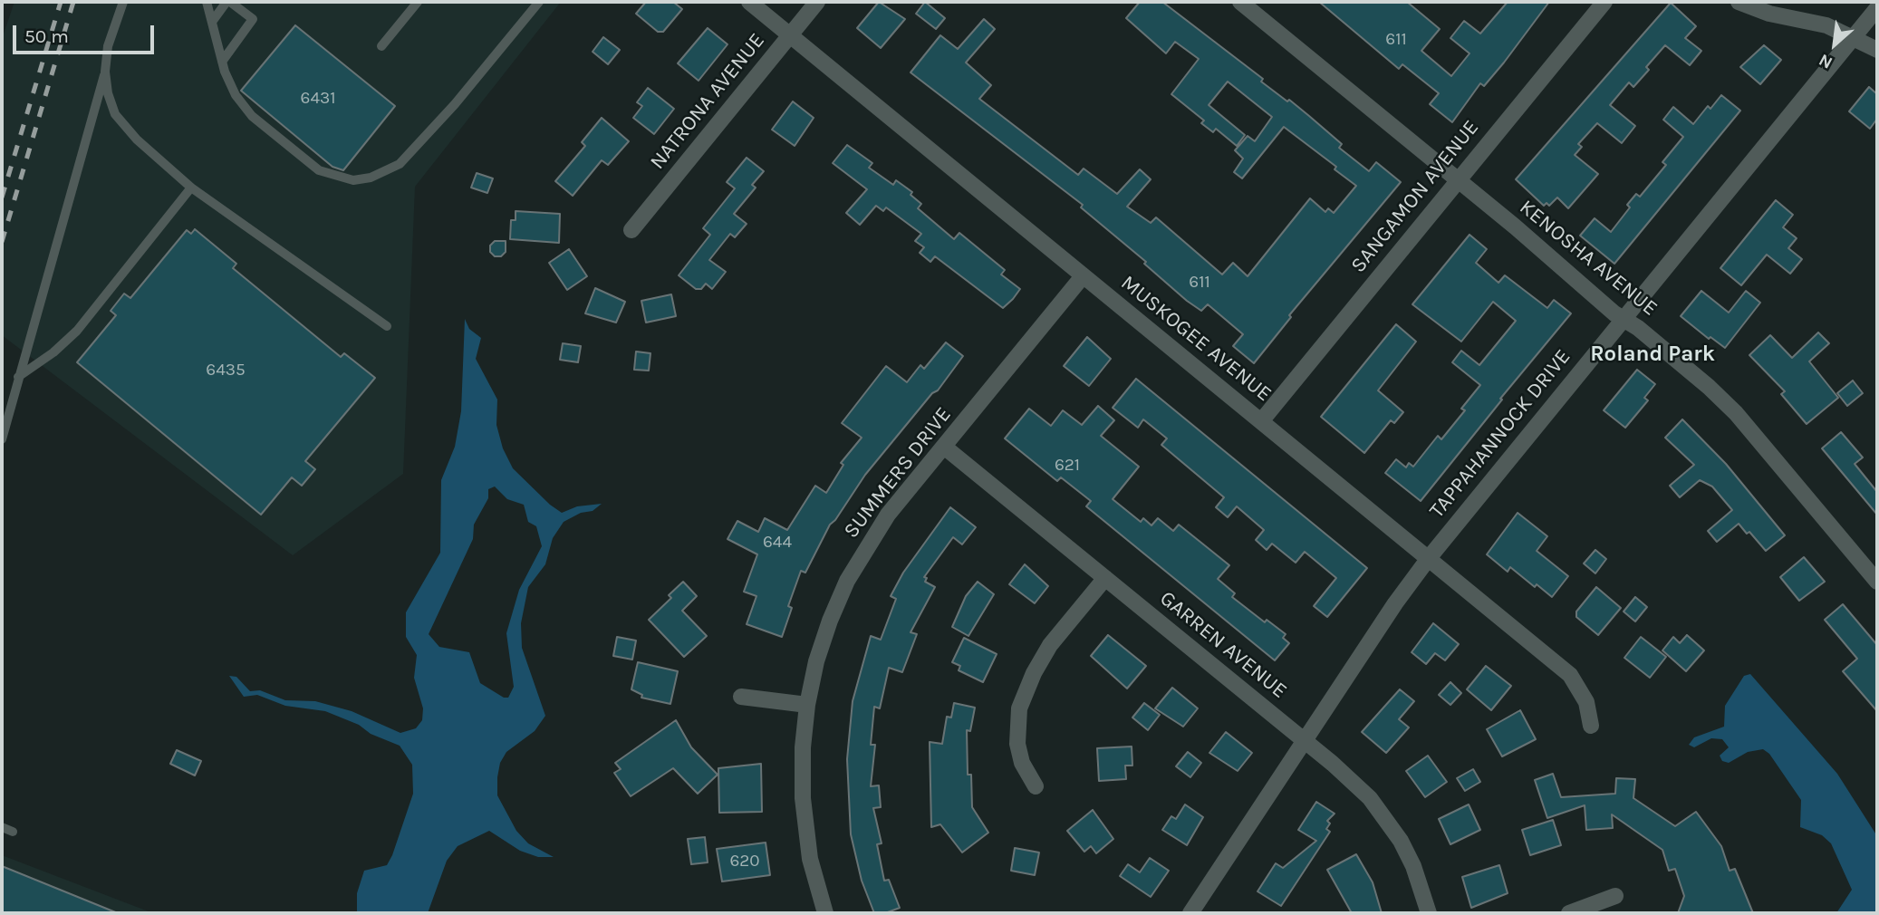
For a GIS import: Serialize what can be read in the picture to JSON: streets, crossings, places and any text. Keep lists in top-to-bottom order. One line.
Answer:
{"streets":{"street":["NATRONA AVENUE","SANGAMON AVENUE","KENOSHA AVENUE","MUSKOGEE AVENUE","TAPPAHANNOCK DRIVE","SUMMERS DRIVE","GARREN AVENUE"]},"crossings":[["NATRONA AVENUE","MUSKOGEE AVENUE"],["SANGAMON AVENUE","KENOSHA AVENUE"],["SANGAMON AVENUE","MUSKOGEE AVENUE"],["KENOSHA AVENUE","TAPPAHANNOCK DRIVE"],["MUSKOGEE AVENUE","TAPPAHANNOCK DRIVE"],["MUSKOGEE AVENUE","SUMMERS DRIVE"],["TAPPAHANNOCK DRIVE","GARREN AVENUE"],["SUMMERS DRIVE","GARREN AVENUE"]],"districts":["Roland Park"],"house_numbers":["611","6431","611","6435","621","644","620"],"scale_bar":"50 m","north":"bottom left"}
